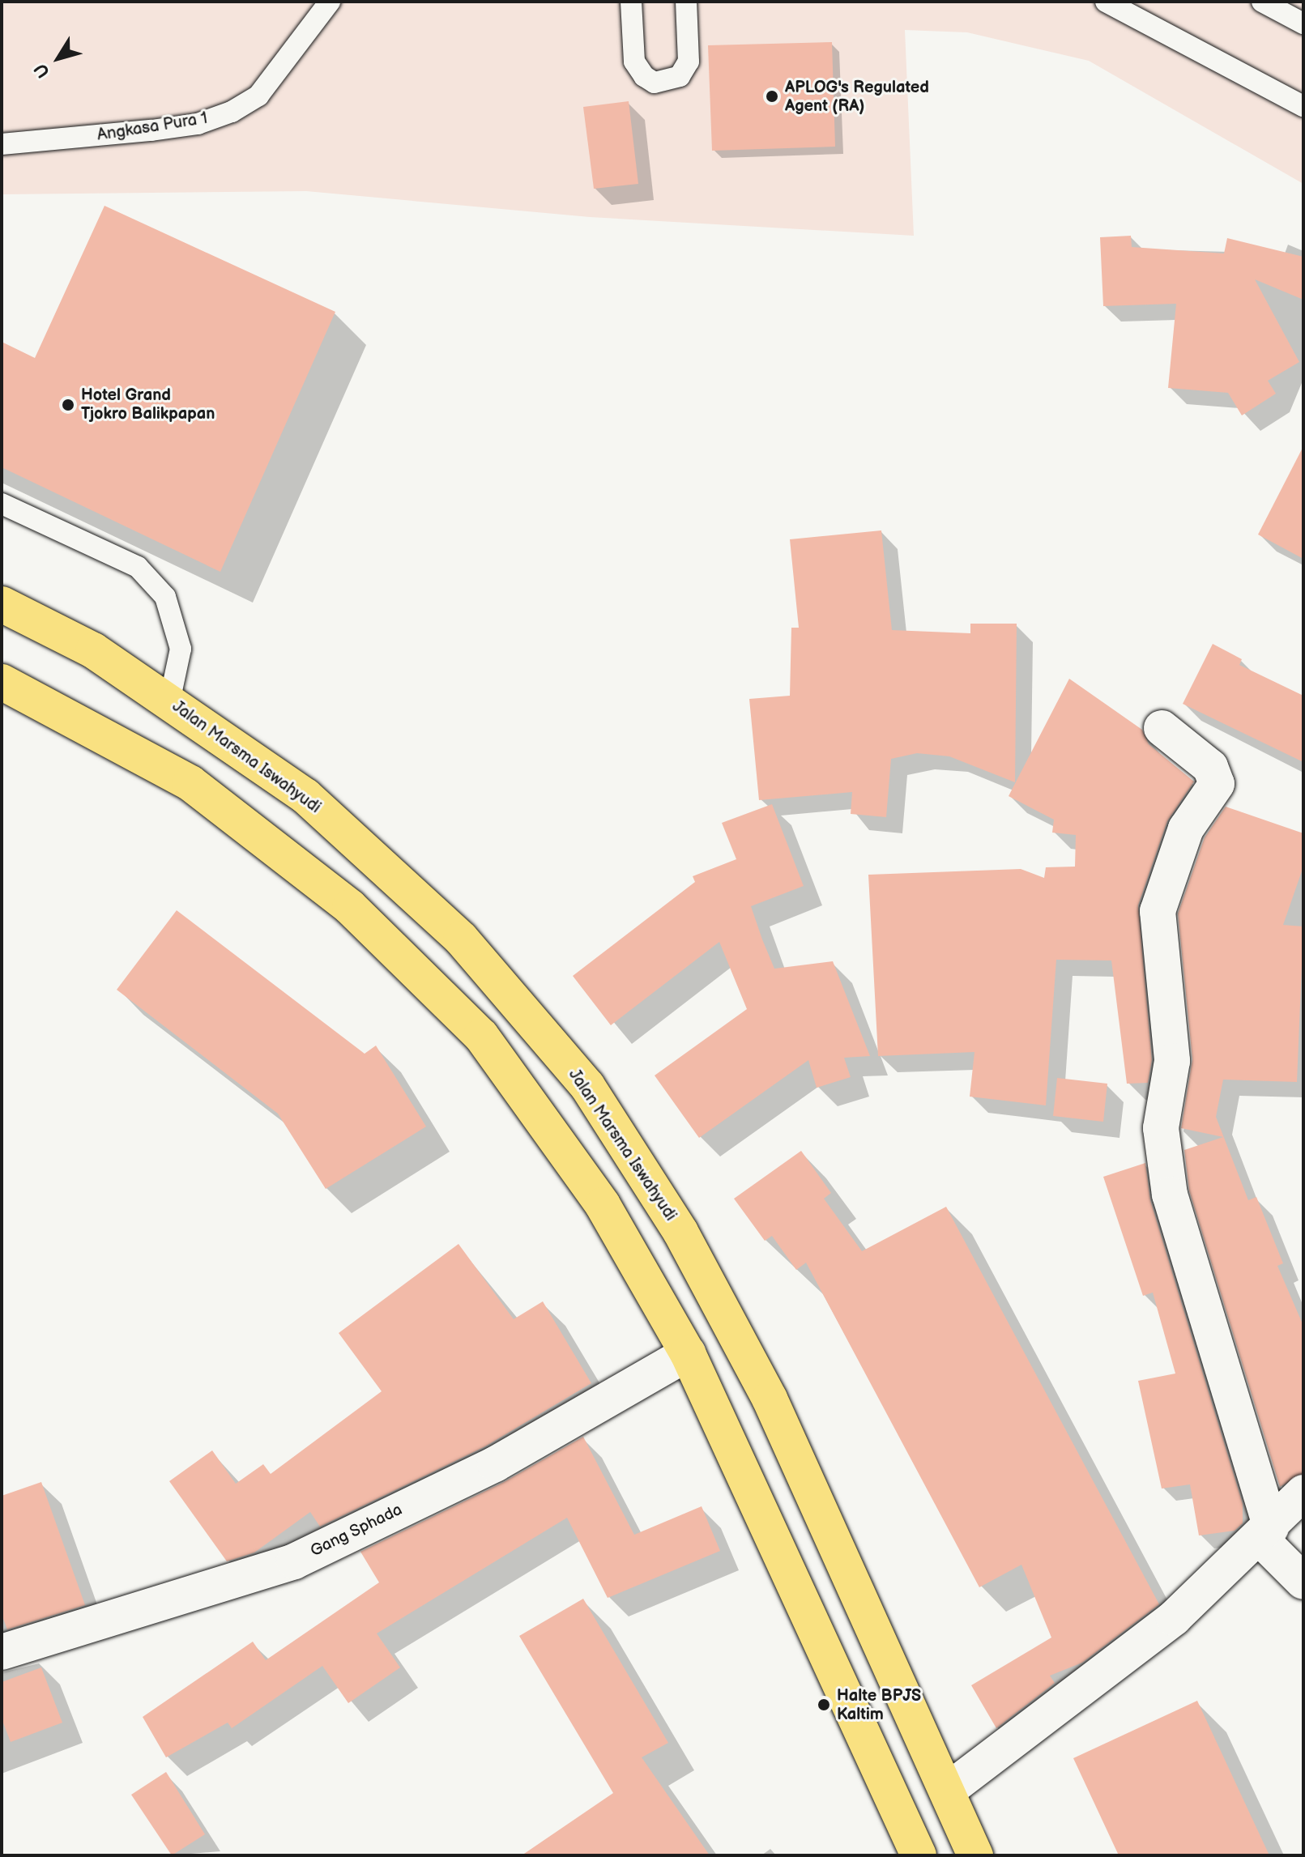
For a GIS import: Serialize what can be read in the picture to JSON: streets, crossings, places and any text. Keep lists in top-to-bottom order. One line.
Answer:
{"streets":{"highway":["Jalan Marsma Iswahyudi"],"street":["Gang Sphada"],"lane":["Angkasa Pura 1"]},"places":["APLOG's Regulated Agent (RA)","Hotel Grand Tjokro Balikpapan","Halte BPJS Kaltim"],"north":"bottom left"}
